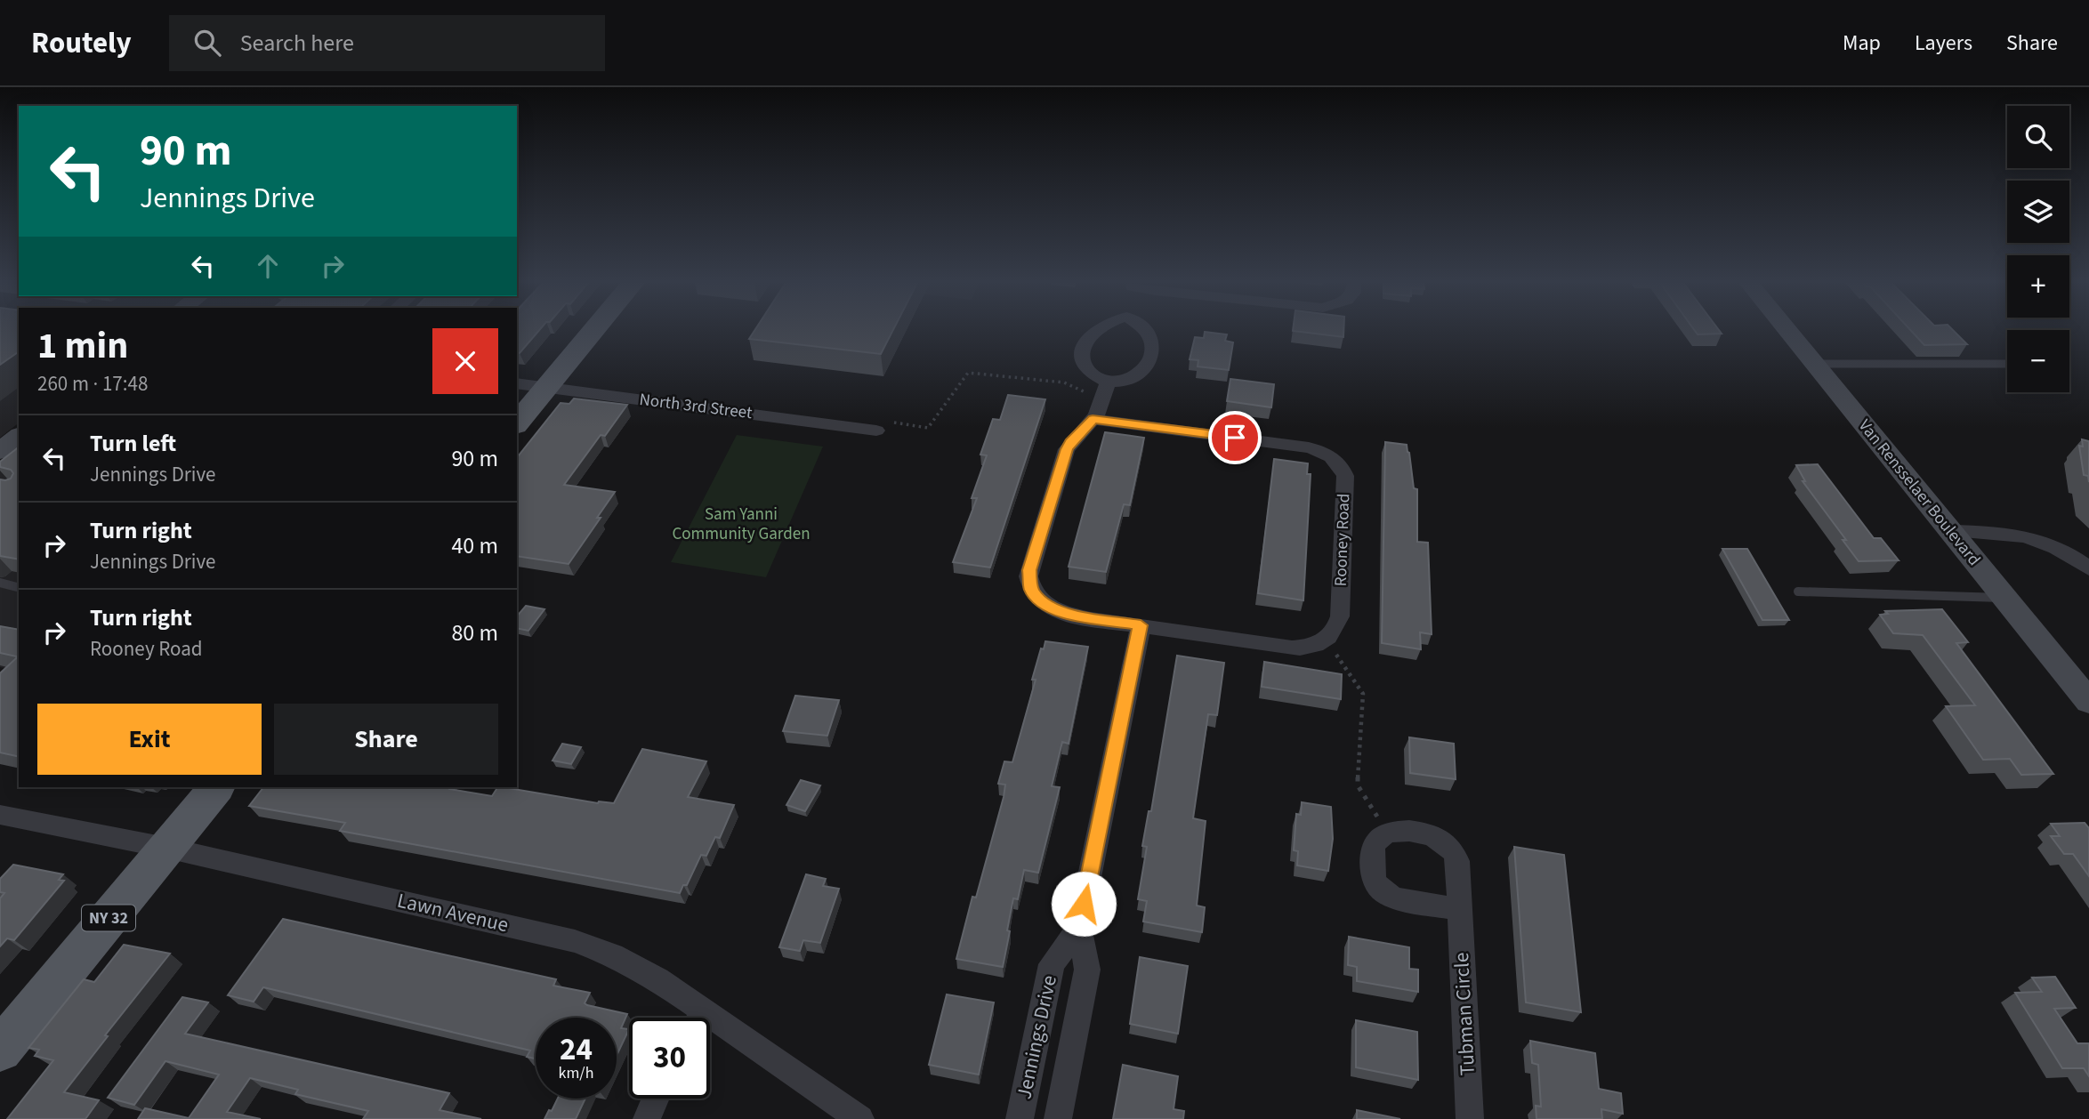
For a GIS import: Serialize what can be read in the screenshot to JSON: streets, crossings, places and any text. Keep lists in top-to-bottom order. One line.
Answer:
{"streets":{"main road":["NY 32"],"street":["North 3rd Street","Van Rensselaer Boulevard","Rooney Road","Lawn Avenue","Tubman Circle","Jennings Drive"]},"crossings":[["Lawn Avenue","NY 32"]],"parks":["Sam Yanni Community Garden"],"page":{"header":"Routely","search":"Search here","nav":["Map","Layers","Share"],"map_buttons":["+","−"],"turn":["90 m","Jennings Drive"],"heading":["1 min","260 m · 17:48"],"list":[{"name":"Turn left","note":"Jennings Drive","value":"90 m"},{"name":"Turn right","note":"Jennings Drive","value":"40 m"},{"name":"Turn right","note":"Rooney Road","value":"80 m"}],"buttons":["Exit","Share"],"speed":"24 km/h","limit":"30"}}
